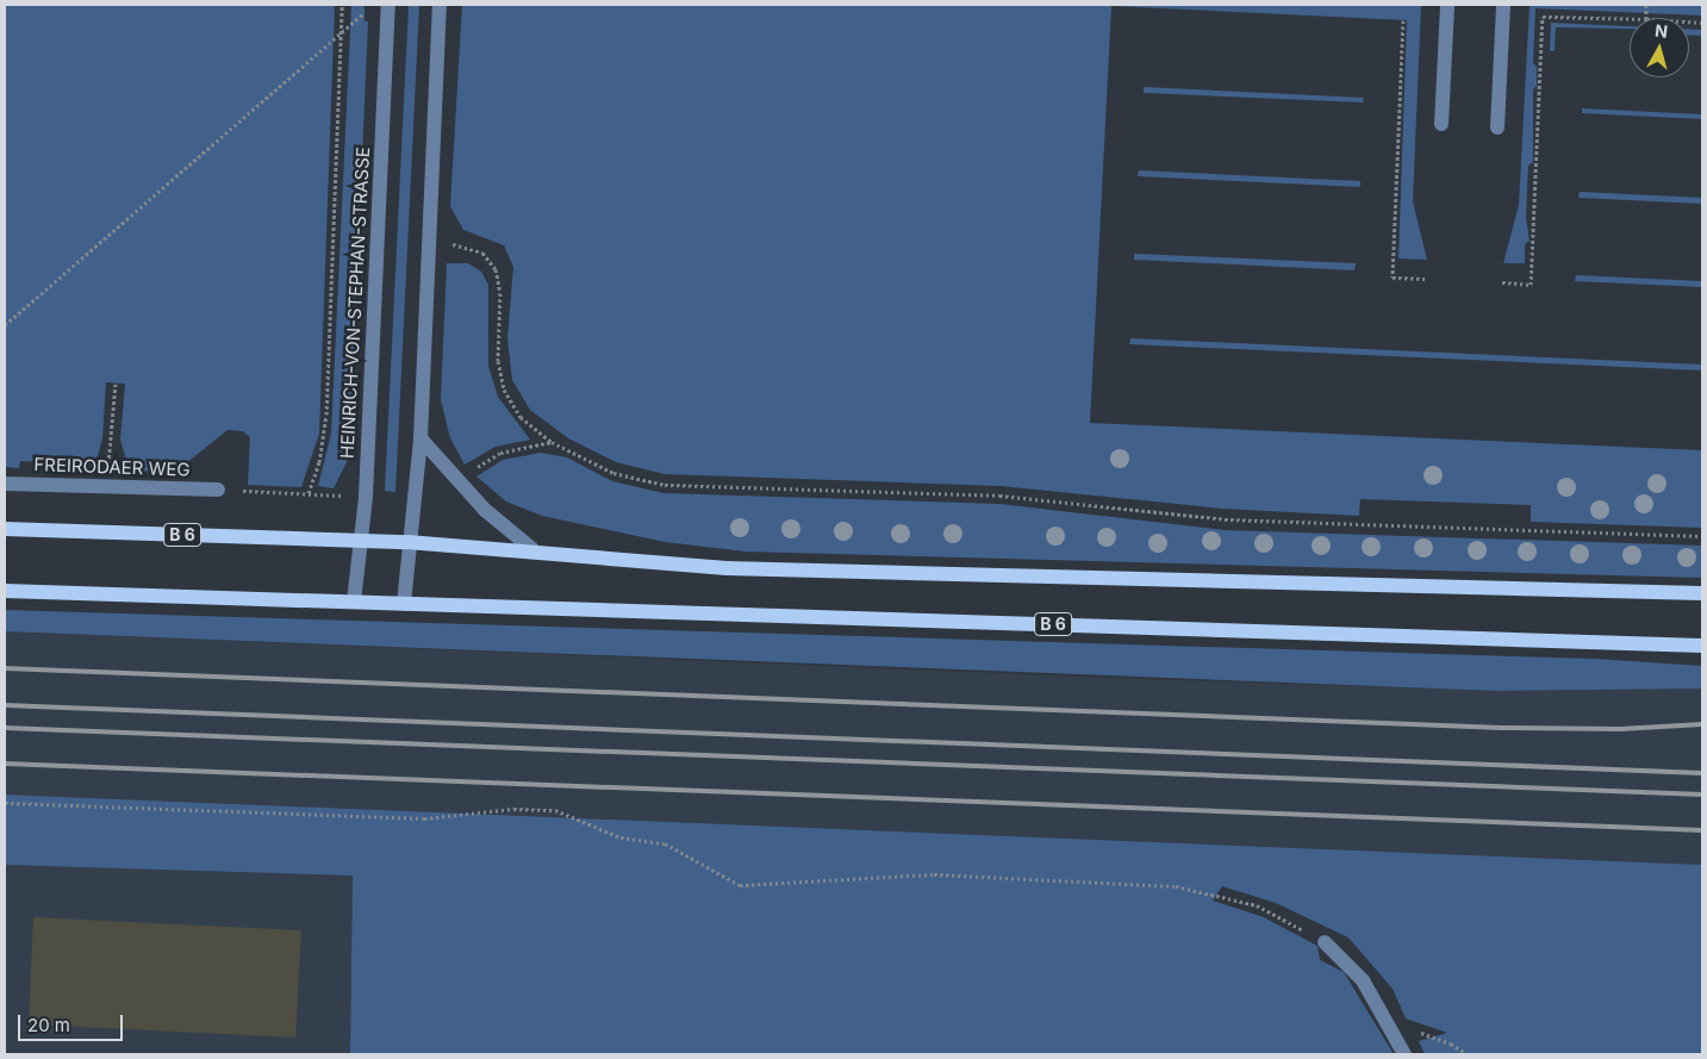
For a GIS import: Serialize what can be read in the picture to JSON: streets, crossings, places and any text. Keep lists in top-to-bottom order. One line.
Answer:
{"streets":{"main road":["B 6"],"street":["HEINRICH-VON-STEPHAN-STRASSE","FREIRODAER WEG"]},"crossings":[["HEINRICH-VON-STEPHAN-STRASSE","B 6"]],"scale_bar":"20 m","north":"top"}
